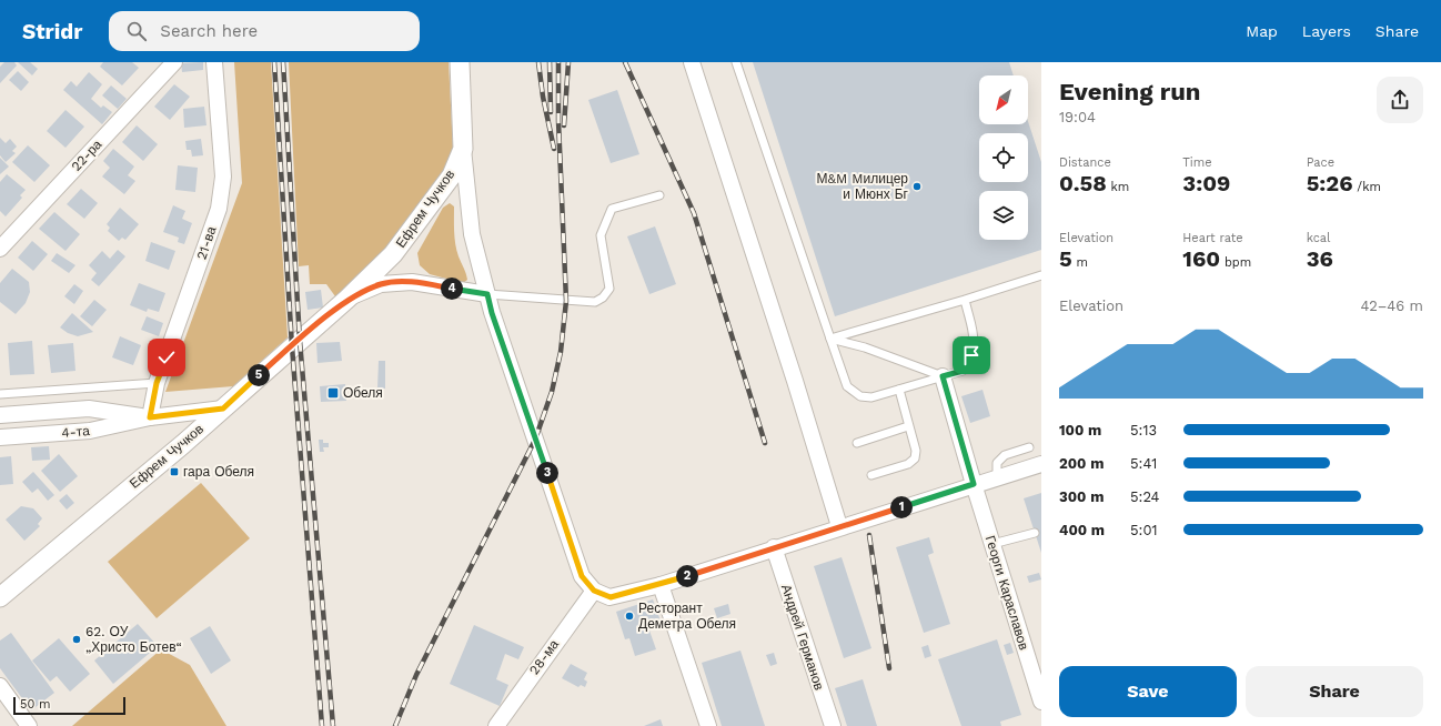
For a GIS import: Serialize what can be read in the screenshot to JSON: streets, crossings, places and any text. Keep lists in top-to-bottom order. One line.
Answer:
{"streets":{"street":["22-ра","Ефрем Чучков","21-ва","4-та","Георги Караславов","Андрей Германов","28-ма"]},"crossings":[["Ефрем Чучков","4-та"],["21-ва","4-та"]],"places":{"other":["М&M Mилицер и Мюнх Бг","Ресторант Деметра Обеля","62. ОУ „Христо Ботев“"],"transit":["Обеля","гара Обеля"]},"scale_bar":"50 m","north":"bottom left","page":{"header":"Stridr","search":"Search here","nav":["Map","Layers","Share"],"heading":["Evening run","19:04"],"stats":[["Distance","0.58 km"],["Time","3:09"],["Pace","5:26 /km"],["Elevation","5 m"],["Heart rate","160 bpm"],["kcal","36"]],"pins":["4","5","3","1","2"],"chart":["Elevation","42–46 m"],"list":[{"name":"100 m","note":"5:13"},{"name":"200 m","note":"5:41"},{"name":"300 m","note":"5:24"},{"name":"400 m","note":"5:01"}],"buttons":["Save","Share"],"scale":"50 m"}}
